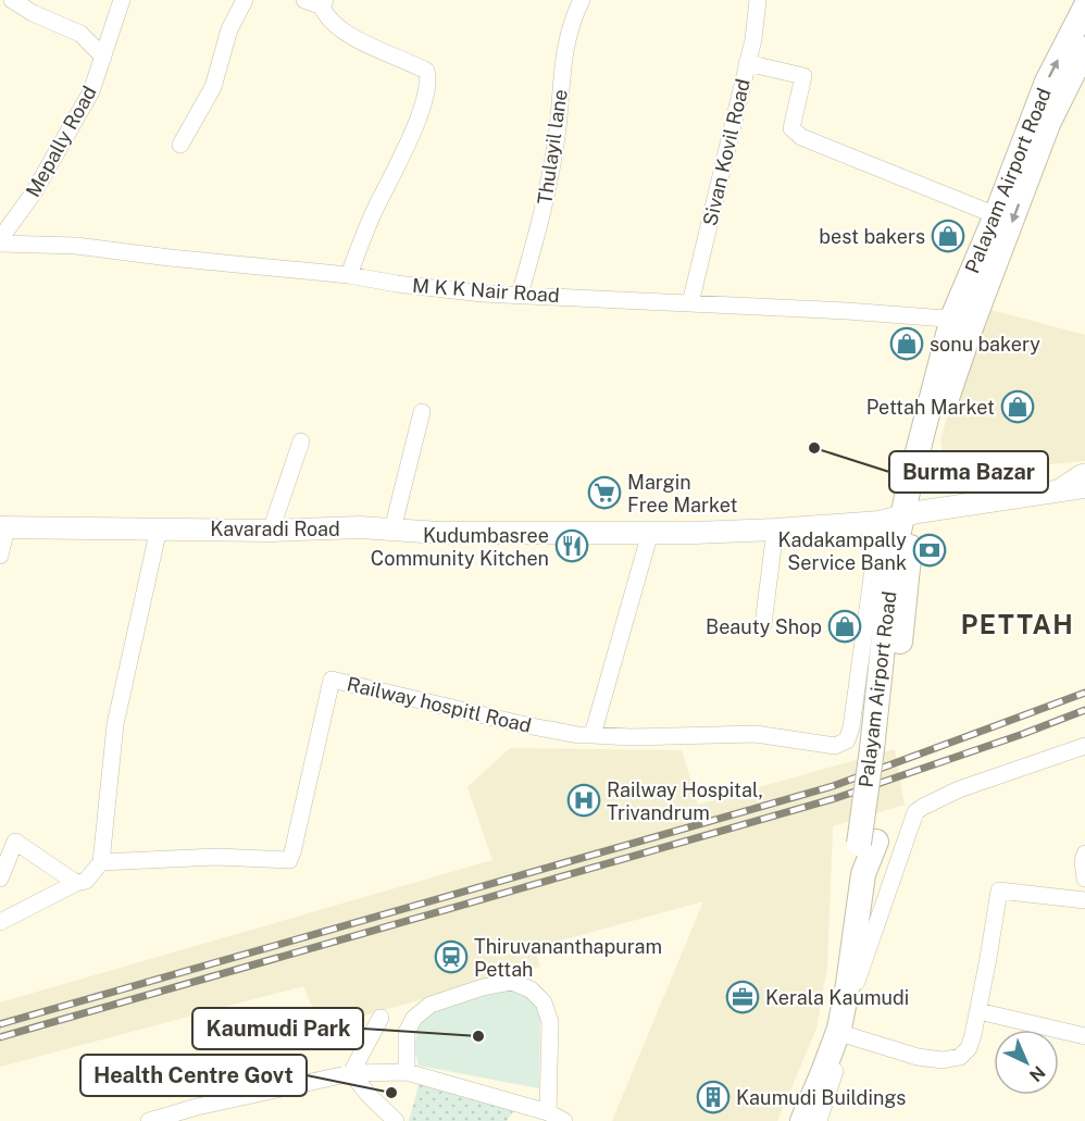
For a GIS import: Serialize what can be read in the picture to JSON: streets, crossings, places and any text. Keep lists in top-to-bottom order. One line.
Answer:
{"streets":{"main road":["Palayam Airport Road","Kavaradi Road"],"street":["Mepally Road","Thulayil lane","Sivan Kovil Road","M K K Nair Road","Railway hospitl Road"]},"crossings":[["Mepally Road","M K K Nair Road"],["Thulayil lane","M K K Nair Road"],["Sivan Kovil Road","M K K Nair Road"],["Palayam Airport Road","M K K Nair Road"],["Palayam Airport Road","Kavaradi Road"]],"districts":["PETTAH"],"places":{"shop":["best bakers","sonu bakery","Pettah Market","Beauty Shop"],"other":["Burma Bazar","Kaumudi Park","Health Centre Govt"],"supermarket":["Margin Free Market"],"restaurant":["Kudumbasree Community Kitchen"],"bank":["Kadakampally Service Bank"],"hospital":["Railway Hospital, Trivandrum"],"station":["Thiruvananthapuram Pettah"],"office":["Kerala Kaumudi"],"building":["Kaumudi Buildings"]},"north":"bottom right"}
